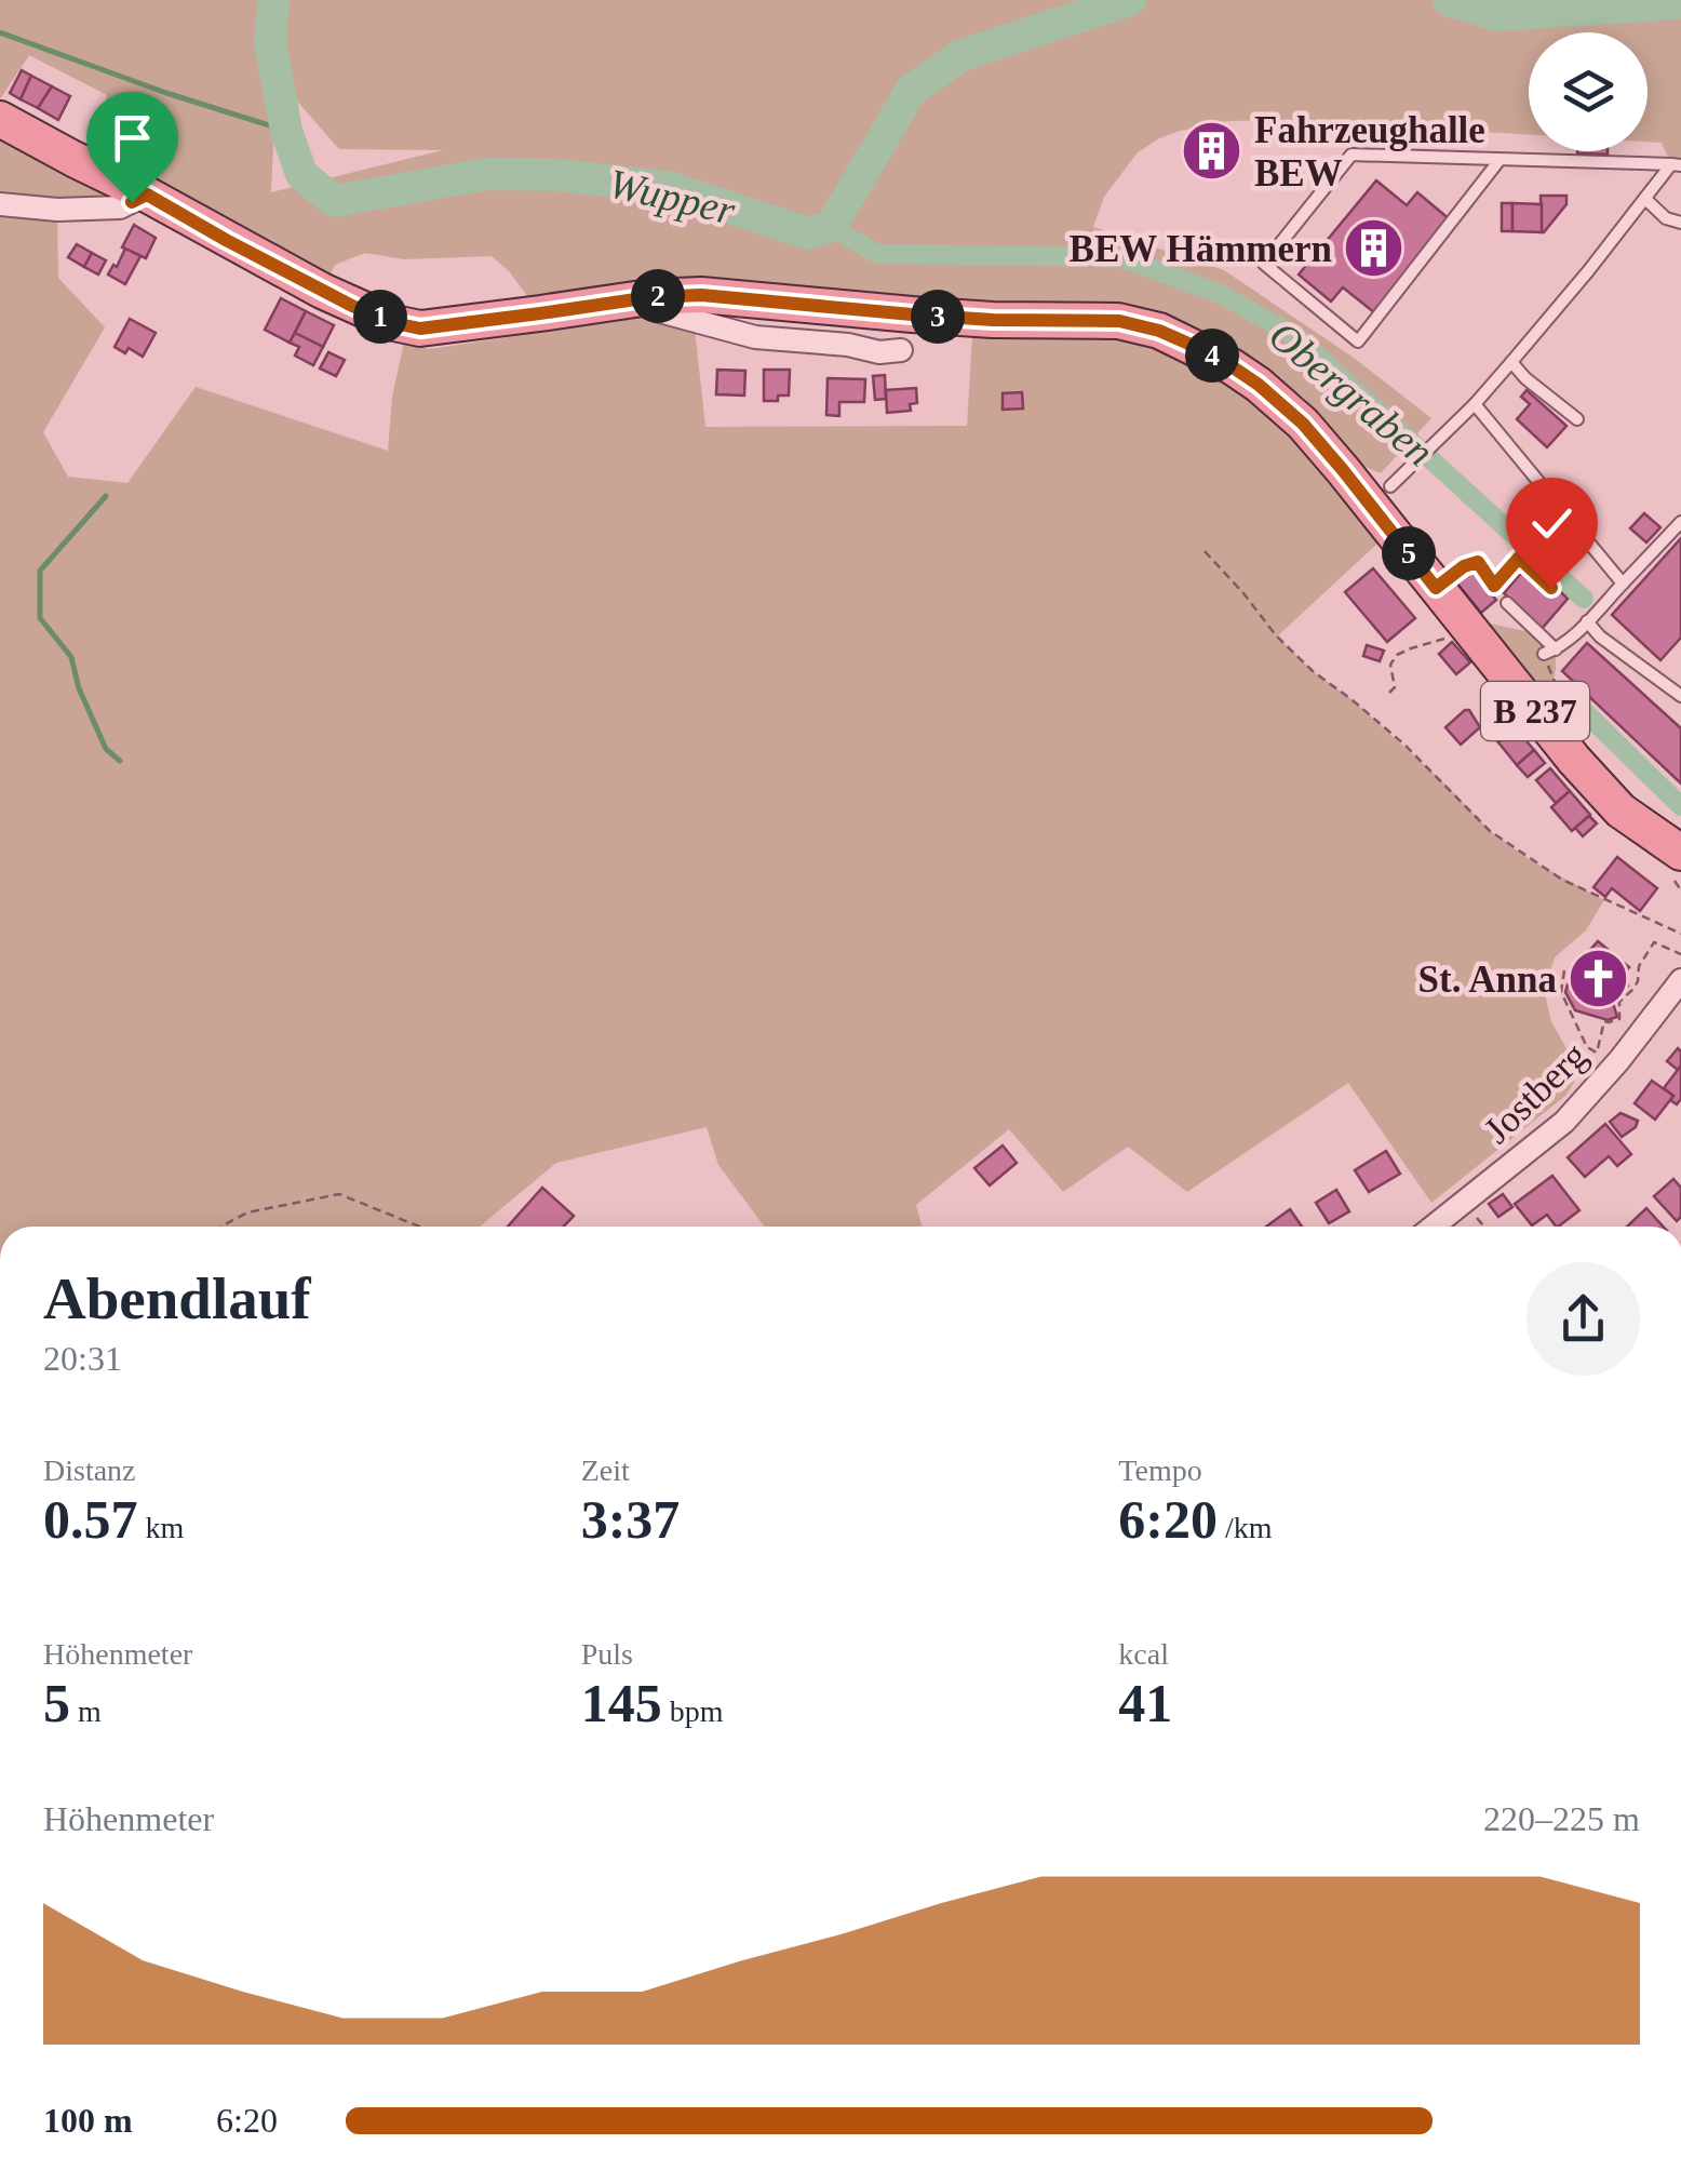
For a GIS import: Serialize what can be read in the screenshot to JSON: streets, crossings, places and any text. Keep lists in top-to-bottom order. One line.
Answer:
{"streets":{"main road":["B 237"],"street":["Jostberg"]},"water":["Wupper","Obergraben"],"places":{"building":["Fahrzeughalle BEW","BEW Hämmern"],"church":["St. Anna"]},"page":{"pins":["2","1","3","4","5"],"heading":["Abendlauf","20:31"],"stats":[["Distanz","0.57 km"],["Zeit","3:37"],["Tempo","6:20 /km"],["Höhenmeter","5 m"],["Puls","145 bpm"],["kcal","41"]],"chart":["Höhenmeter","220–225 m"],"list":[{"name":"100 m","note":"6:20"}]}}
